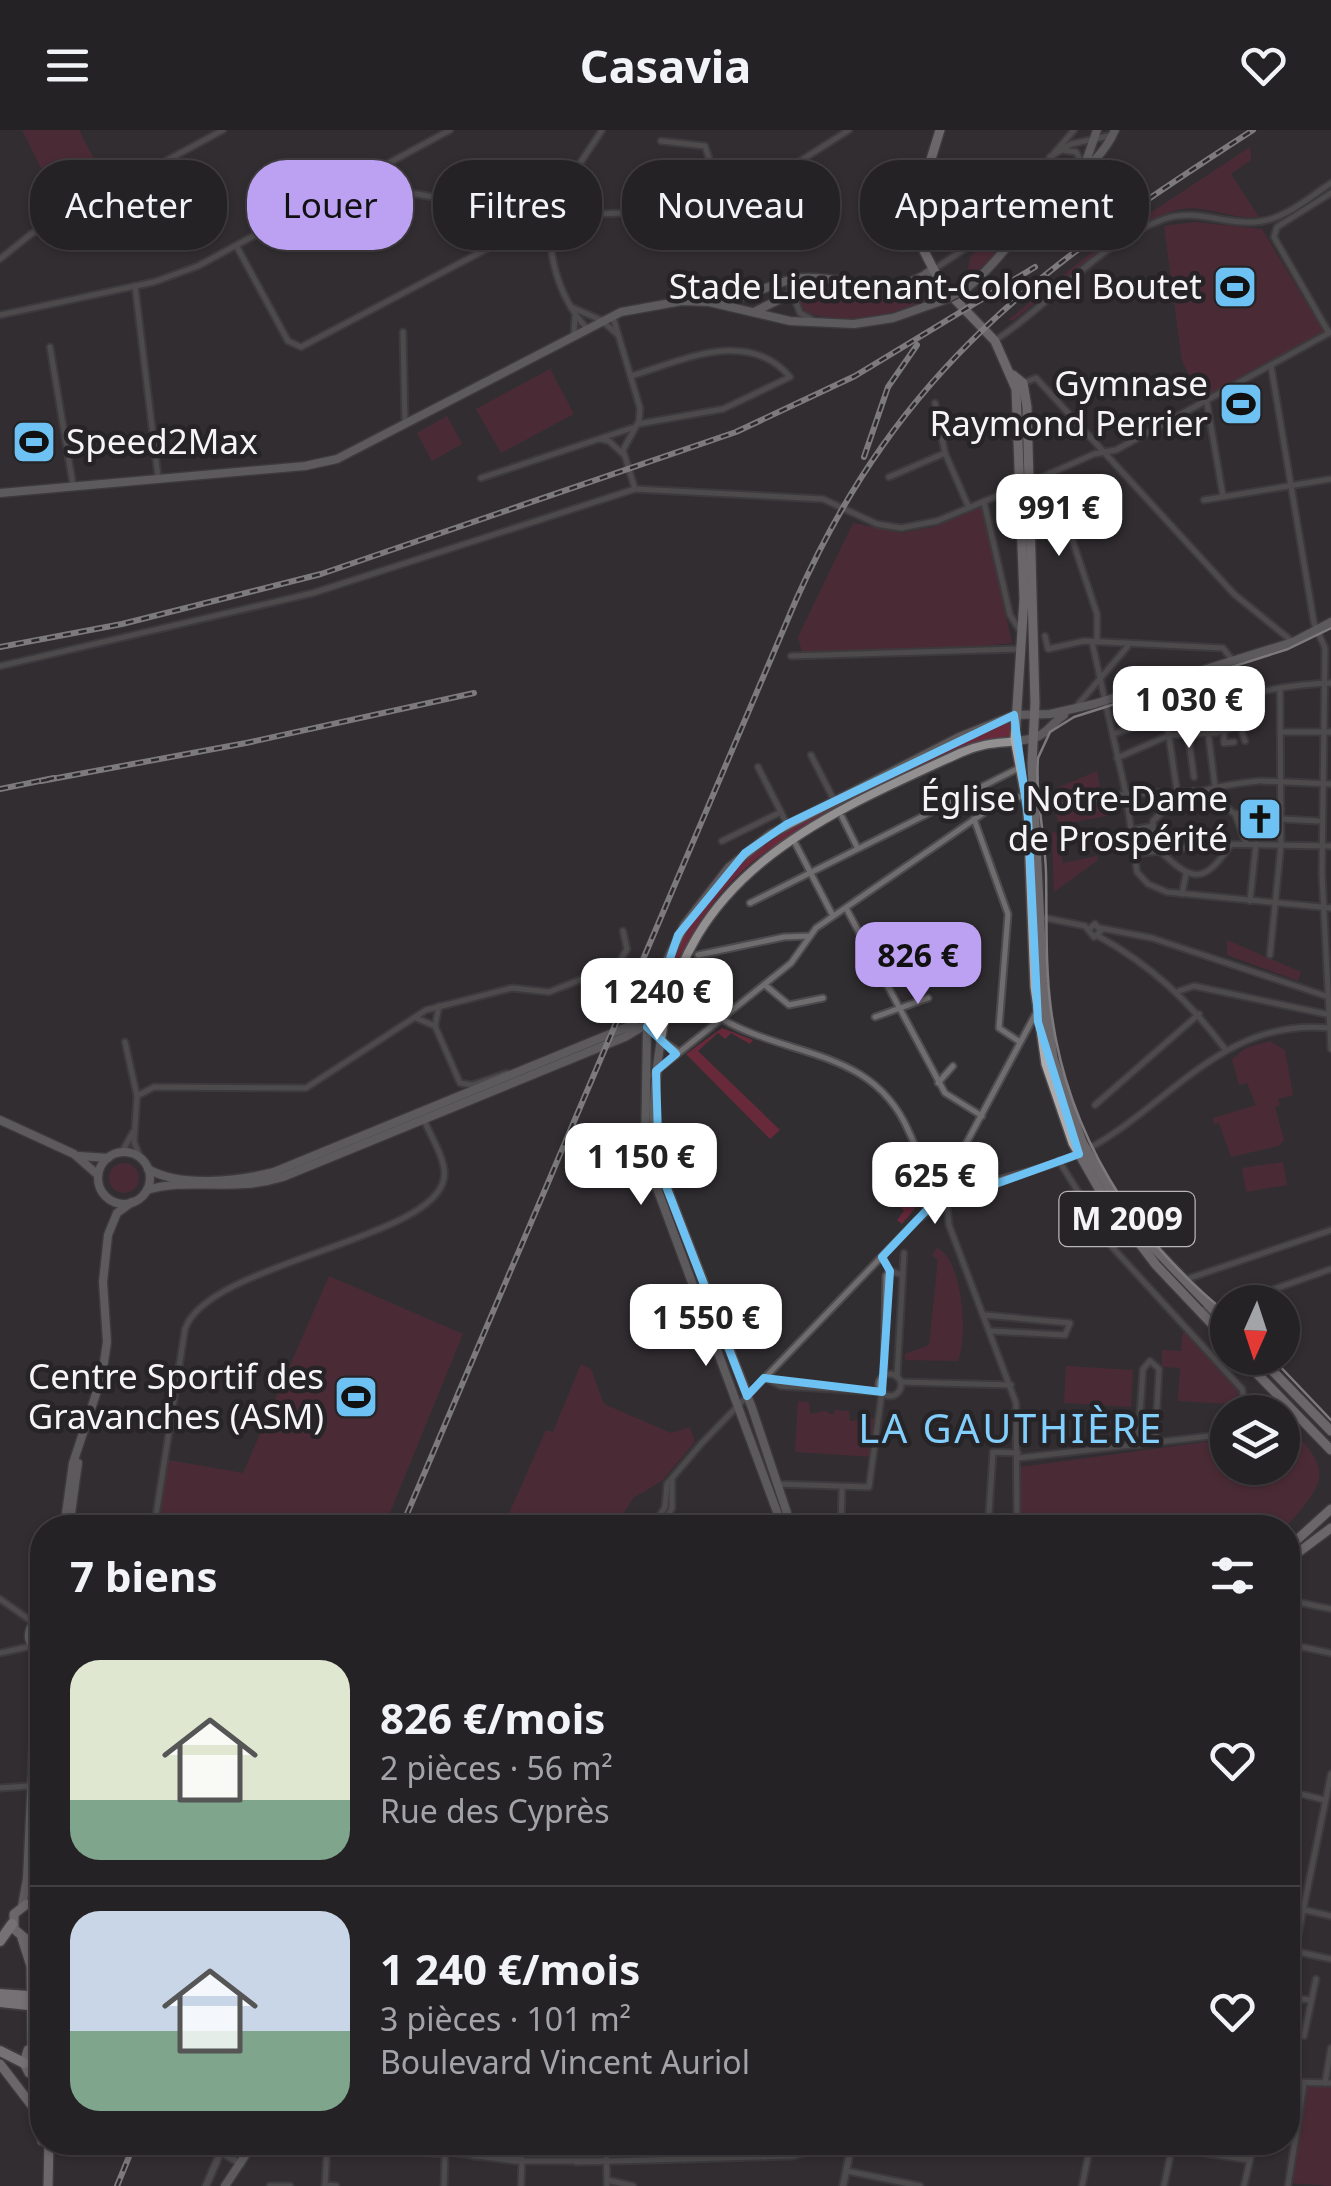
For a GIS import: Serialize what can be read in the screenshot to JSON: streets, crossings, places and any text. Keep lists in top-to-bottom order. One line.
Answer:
{"streets":{"main road":["M 2009"]},"districts":["LA GAUTHIÈRE"],"places":{"sports":["Stade Lieutenant-Colonel Boutet","Gymnase Raymond Perrier","Speed2Max","Centre Sportif des Gravanches (ASM)"],"church":["Église Notre-Dame de Prospérité"]},"north":"bottom","page":{"header":"Casavia","chip":["Acheter","Louer","Filtres","Nouveau","Appartement"],"price":["991 €","1 030 €","826 €","1 240 €","1 150 €","625 €","1 550 €"],"heading":"7 biens","list":[{"name":"826 €/mois","note":"2 pièces · 56 m² · Rue des Cyprès"},{"name":"1 240 €/mois","note":"3 pièces · 101 m² · Boulevard Vincent Auriol"}]}}
